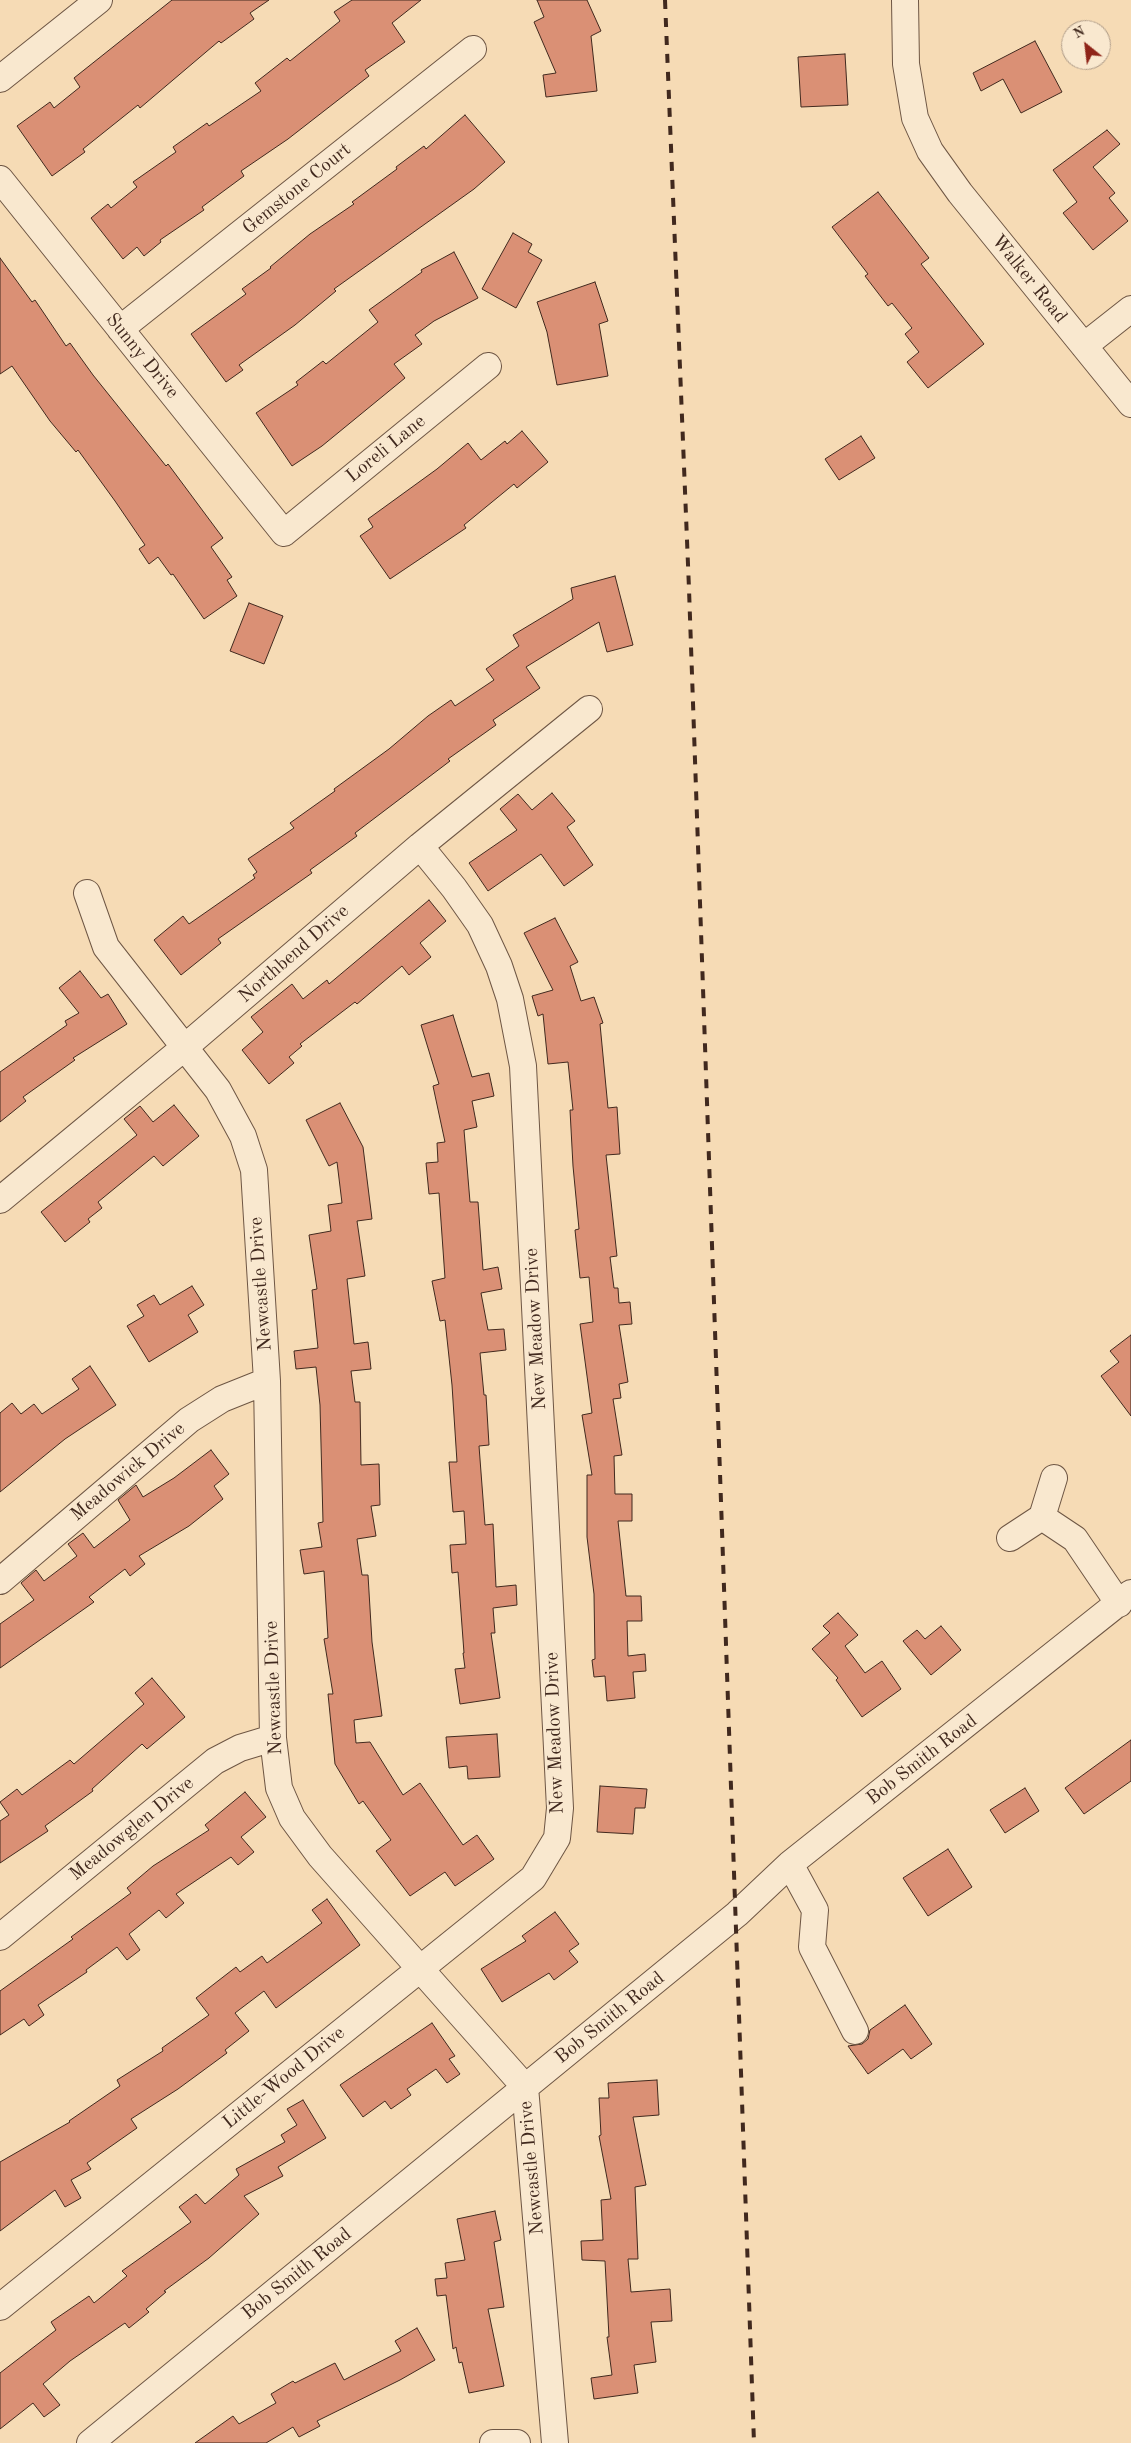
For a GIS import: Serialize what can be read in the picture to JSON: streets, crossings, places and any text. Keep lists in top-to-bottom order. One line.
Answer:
{"streets":{"street":["Gemstone Court","Walker Road","Sunny Drive","Loreli Lane","Northbend Drive","Newcastle Drive","New Meadow Drive","Meadowick Drive","Bob Smith Road","Meadowglen Drive","Little-Wood Drive"]},"crossings":[["Gemstone Court","Sunny Drive"],["Sunny Drive","Loreli Lane"],["Northbend Drive","Newcastle Drive"],["Northbend Drive","New Meadow Drive"],["Newcastle Drive","Meadowick Drive"],["Newcastle Drive","Bob Smith Road"],["Newcastle Drive","Meadowglen Drive"],["Newcastle Drive","Little-Wood Drive"],["New Meadow Drive","Little-Wood Drive"]],"north":"top left"}
